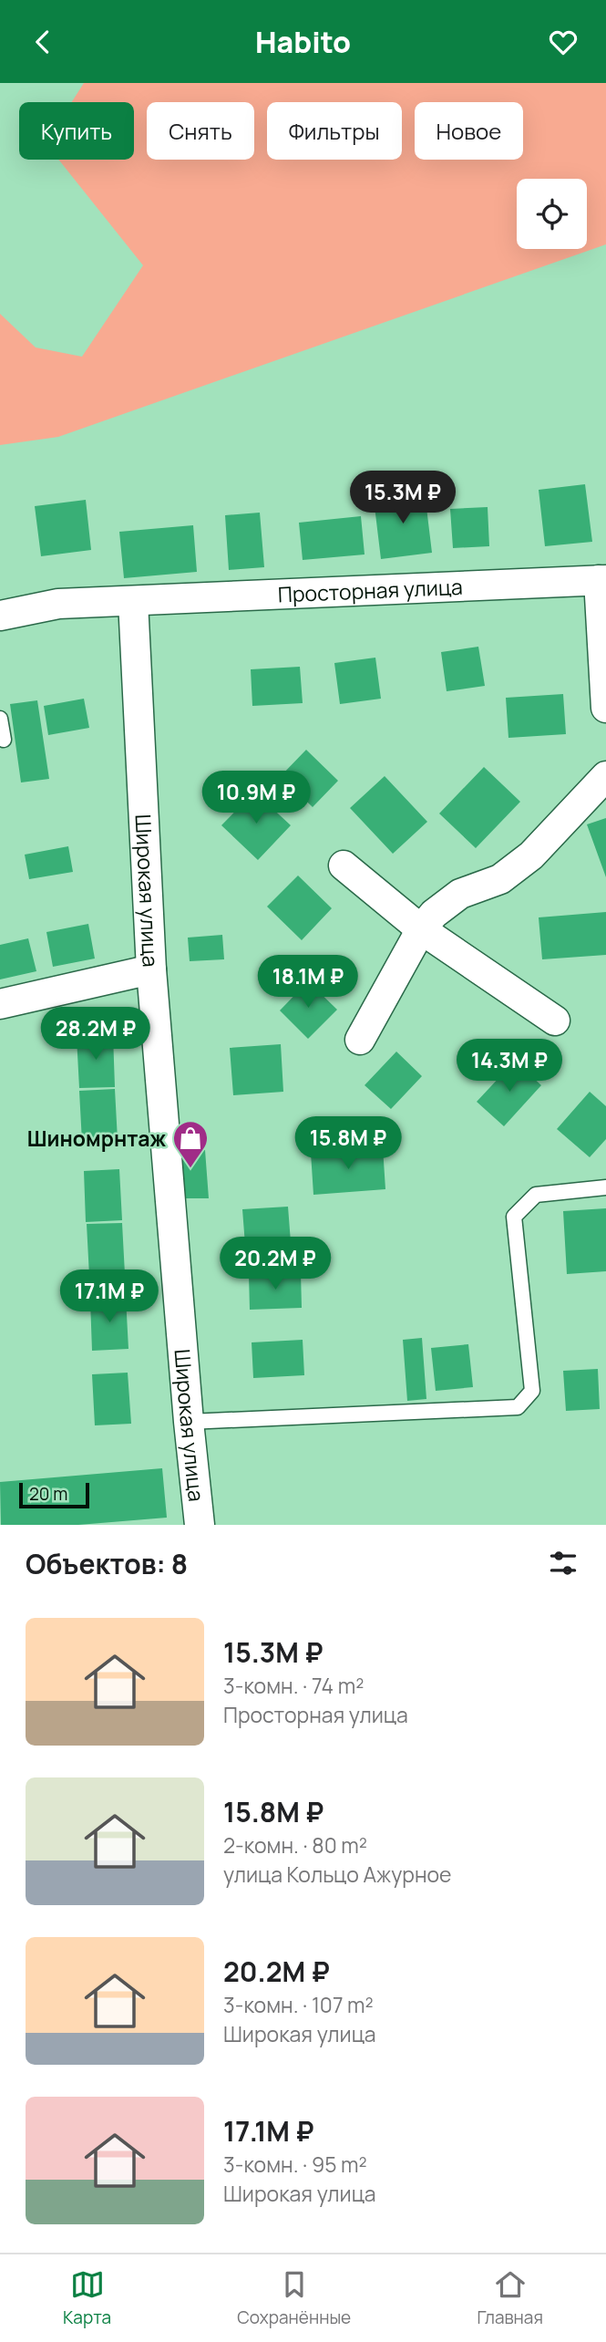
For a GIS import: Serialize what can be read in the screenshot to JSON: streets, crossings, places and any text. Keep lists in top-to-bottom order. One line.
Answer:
{"streets":{"street":["Просторная улица","Широкая улица"]},"crossings":[["Просторная улица","Широкая улица"]],"places":{"shop":["Шиномрнтаж"]},"scale_bar":"20 m","page":{"header":"Habito","chip":["Купить","Снять","Фильтры","Новое"],"price":["15.3M ₽","10.9M ₽","18.1M ₽","28.2M ₽","14.3M ₽","15.8M ₽","20.2M ₽","17.1M ₽"],"scale":"20 m","heading":"Объектов: 8","list":[{"name":"15.3M ₽","note":"3-комн. · 74 m² · Просторная улица"},{"name":"15.8M ₽","note":"2-комн. · 80 m² · улица Кольцо Ажурное"},{"name":"20.2M ₽","note":"3-комн. · 107 m² · Широкая улица"},{"name":"17.1M ₽","note":"3-комн. · 95 m² · Широкая улица"}],"tabs":["Карта","Сохранённые","Главная"]}}
